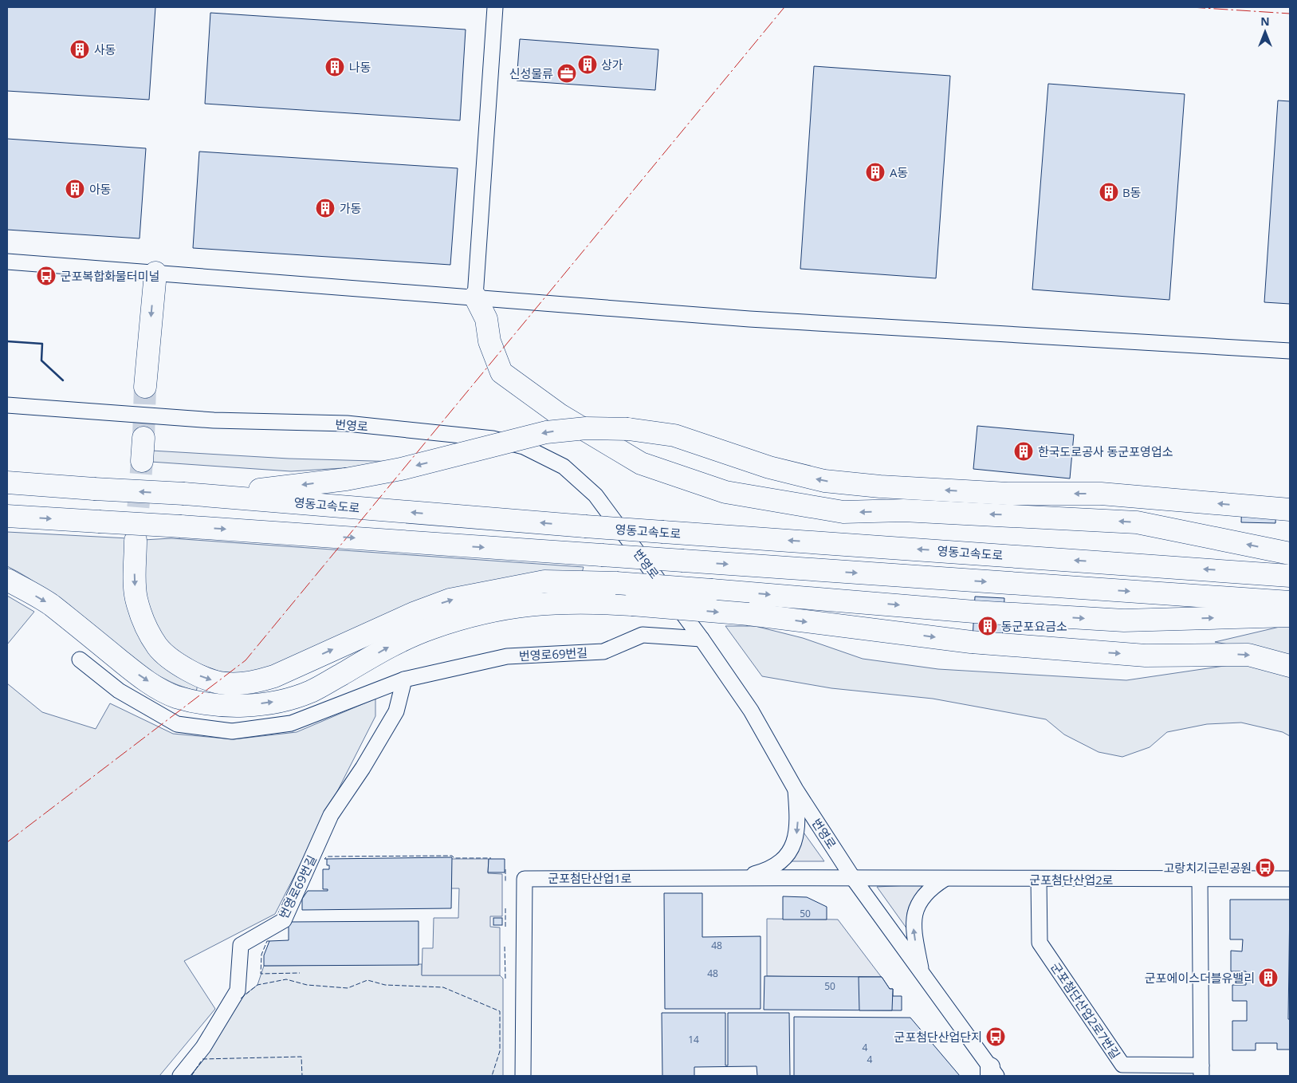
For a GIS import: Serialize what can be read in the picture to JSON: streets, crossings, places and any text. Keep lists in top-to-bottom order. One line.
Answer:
{"streets":{"highway":["영동고속도로"],"street":["번영로","번영로69번길","군포첨단산업1로","군포첨단산업2로","군포첨단산업2로7번길"]},"crossings":[["번영로","번영로69번길"],["번영로","군포첨단산업1로"],["번영로","군포첨단산업2로"],["군포첨단산업1로","군포첨단산업2로"],["군포첨단산업2로","군포첨단산업2로7번길"]],"places":{"building":["사동","상가","나동","A동","아동","B동","가동","한국도로공사 동군포영업소","동군포요금소","군포에이스더블유밸리"],"office":["신성물류"],"bus stop":["군포복합화물터미널","고랑치기근린공원","군포첨단산업단지"]},"house_numbers":["50","48","48","50","14","4","4"],"north":"top"}
